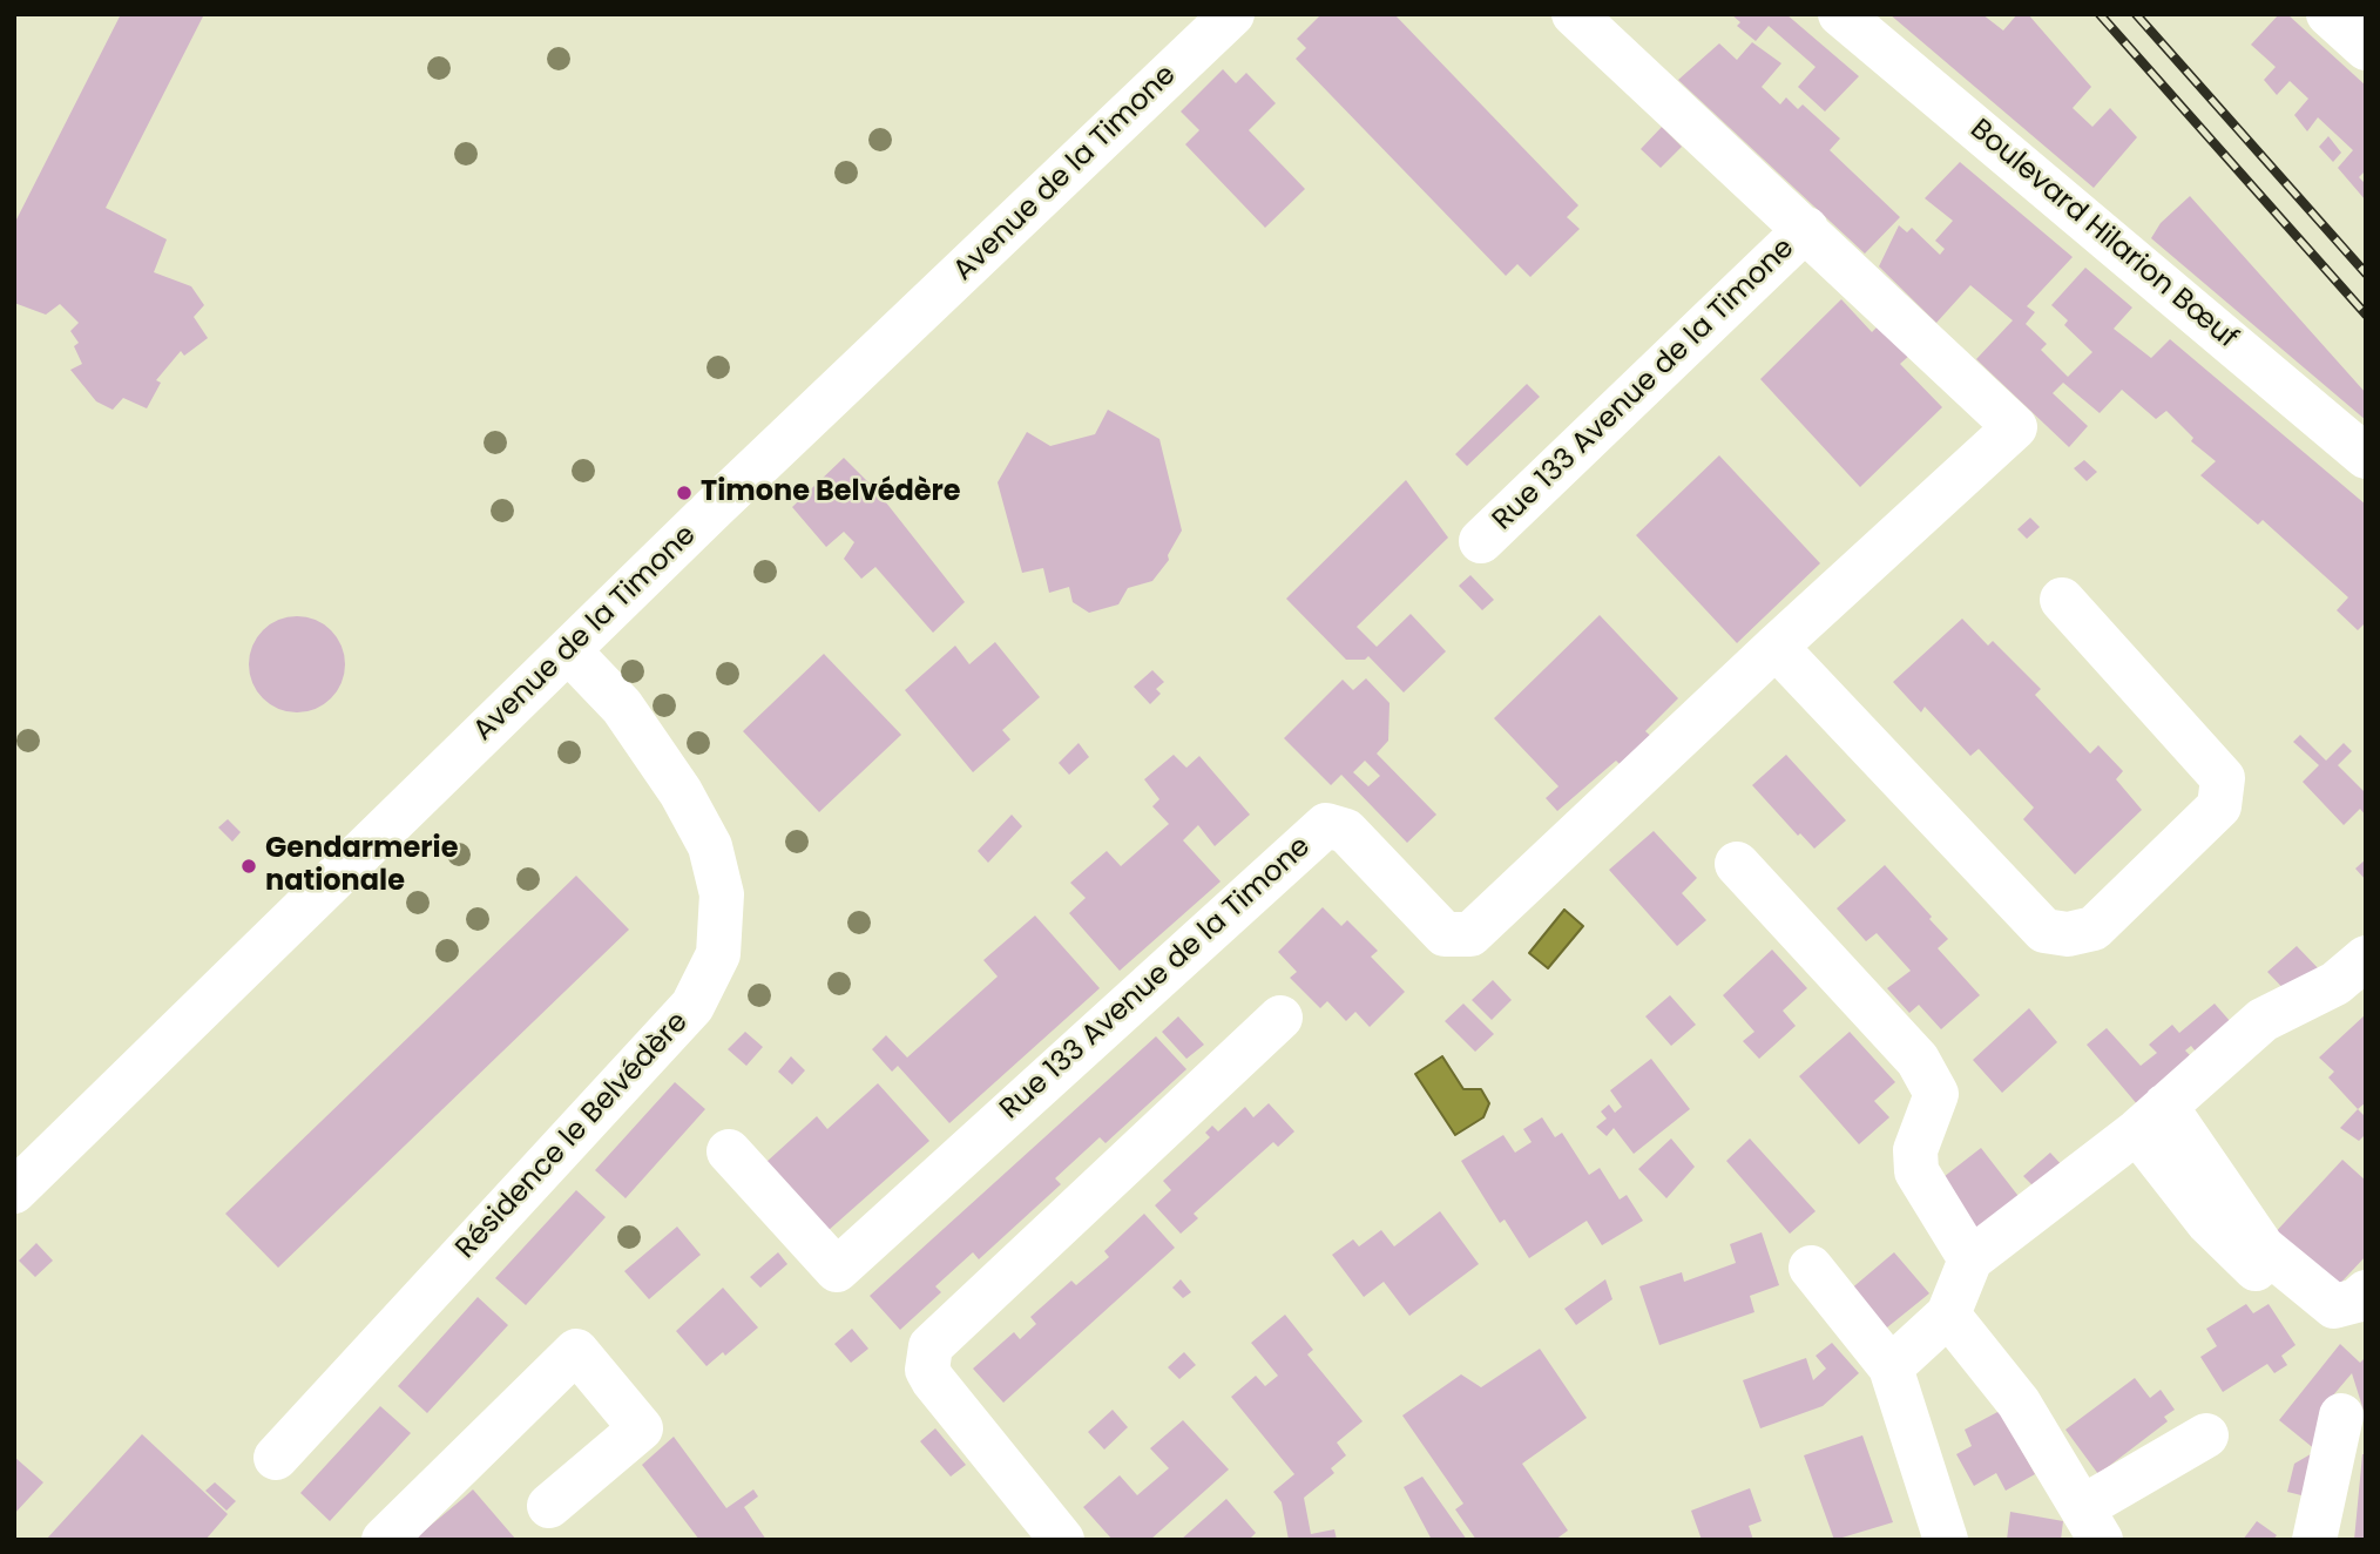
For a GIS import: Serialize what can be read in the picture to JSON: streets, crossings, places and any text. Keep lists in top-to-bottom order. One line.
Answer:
{"streets":{"street":["Avenue de la Timone","Boulevard Hilarion Bœuf","Rue 133 Avenue de la Timone","Résidence le Belvédère"]},"crossings":[["Avenue de la Timone","Résidence le Belvédère"]],"places":["Timone Belvédère","Gendarmerie nationale"]}
